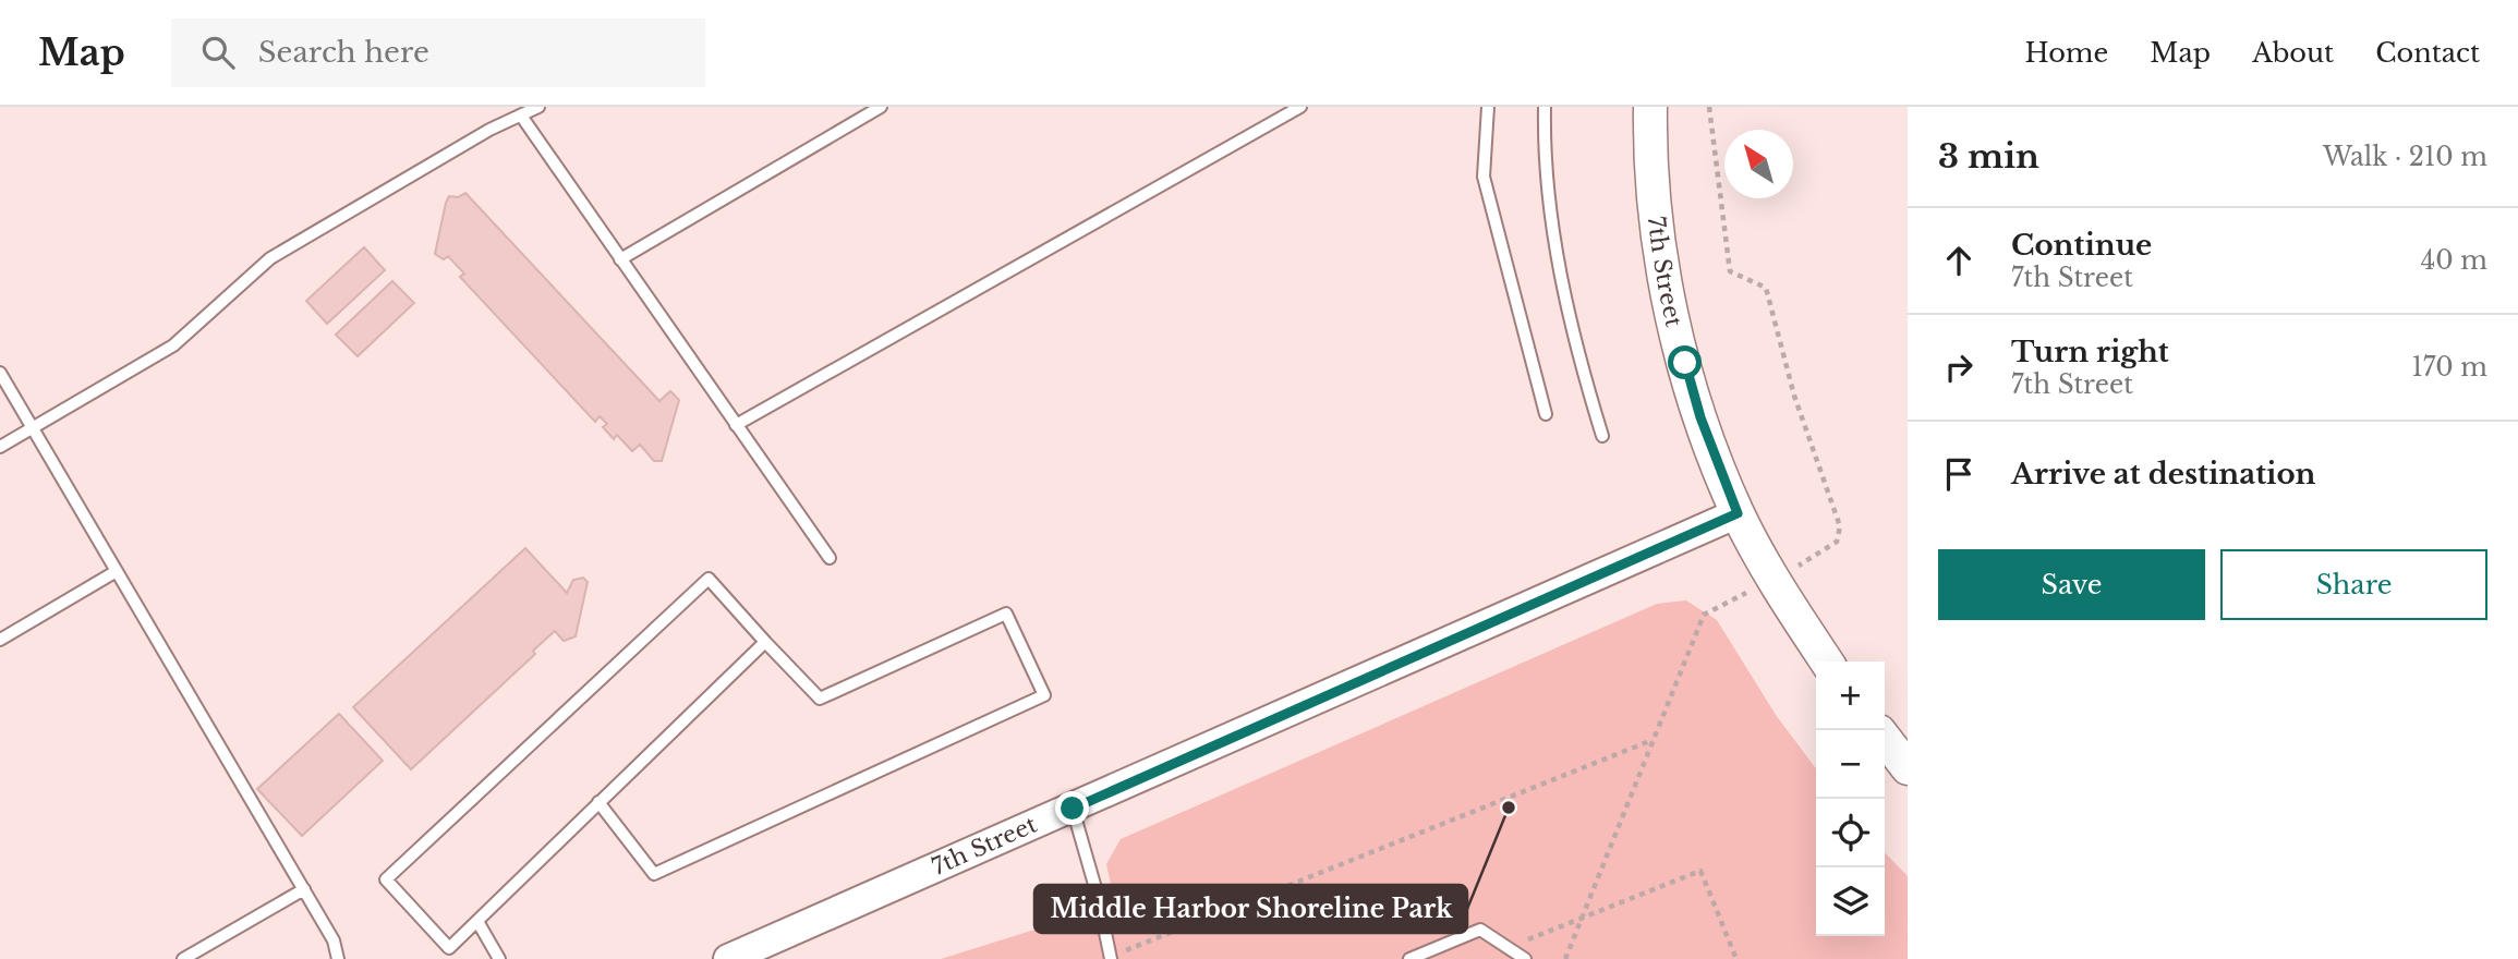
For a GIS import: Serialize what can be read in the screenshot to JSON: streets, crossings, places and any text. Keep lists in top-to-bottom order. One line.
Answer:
{"streets":{"main road":["7th Street"]},"places":["Middle Harbor Shoreline Park"],"north":"top left","page":{"header":"Map","search":"Search here","nav":["Home","Map","About","Contact"],"heading":["3 min","Walk · 210 m"],"list":[["Continue","7th Street","40 m"],["Turn right","7th Street","170 m"],"Arrive at destination"],"buttons":["Save","Share"],"map_buttons":["+","−"]}}
